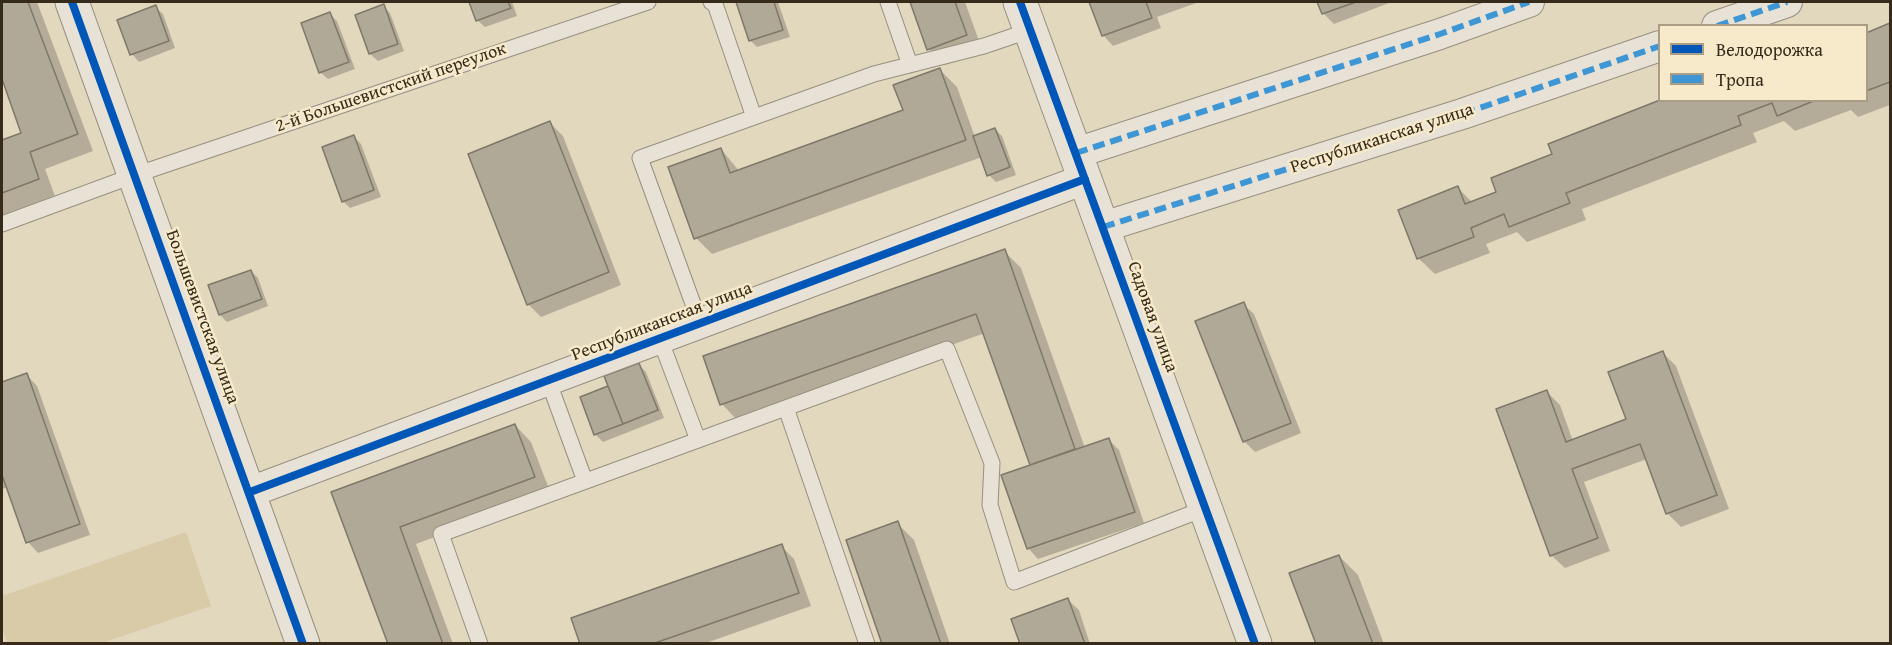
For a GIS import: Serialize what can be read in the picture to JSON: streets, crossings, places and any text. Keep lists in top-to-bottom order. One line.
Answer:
{"streets":{"street":["Республиканская улица","Большевистская улица","Садовая улица"],"lane":["2-й Большевистский переулок"]},"crossings":[["2-й Большевистский переулок","Большевистская улица"],["Республиканская улица","Большевистская улица"],["Республиканская улица","Садовая улица"]],"legend":["Велодорожка","Тропа"]}
